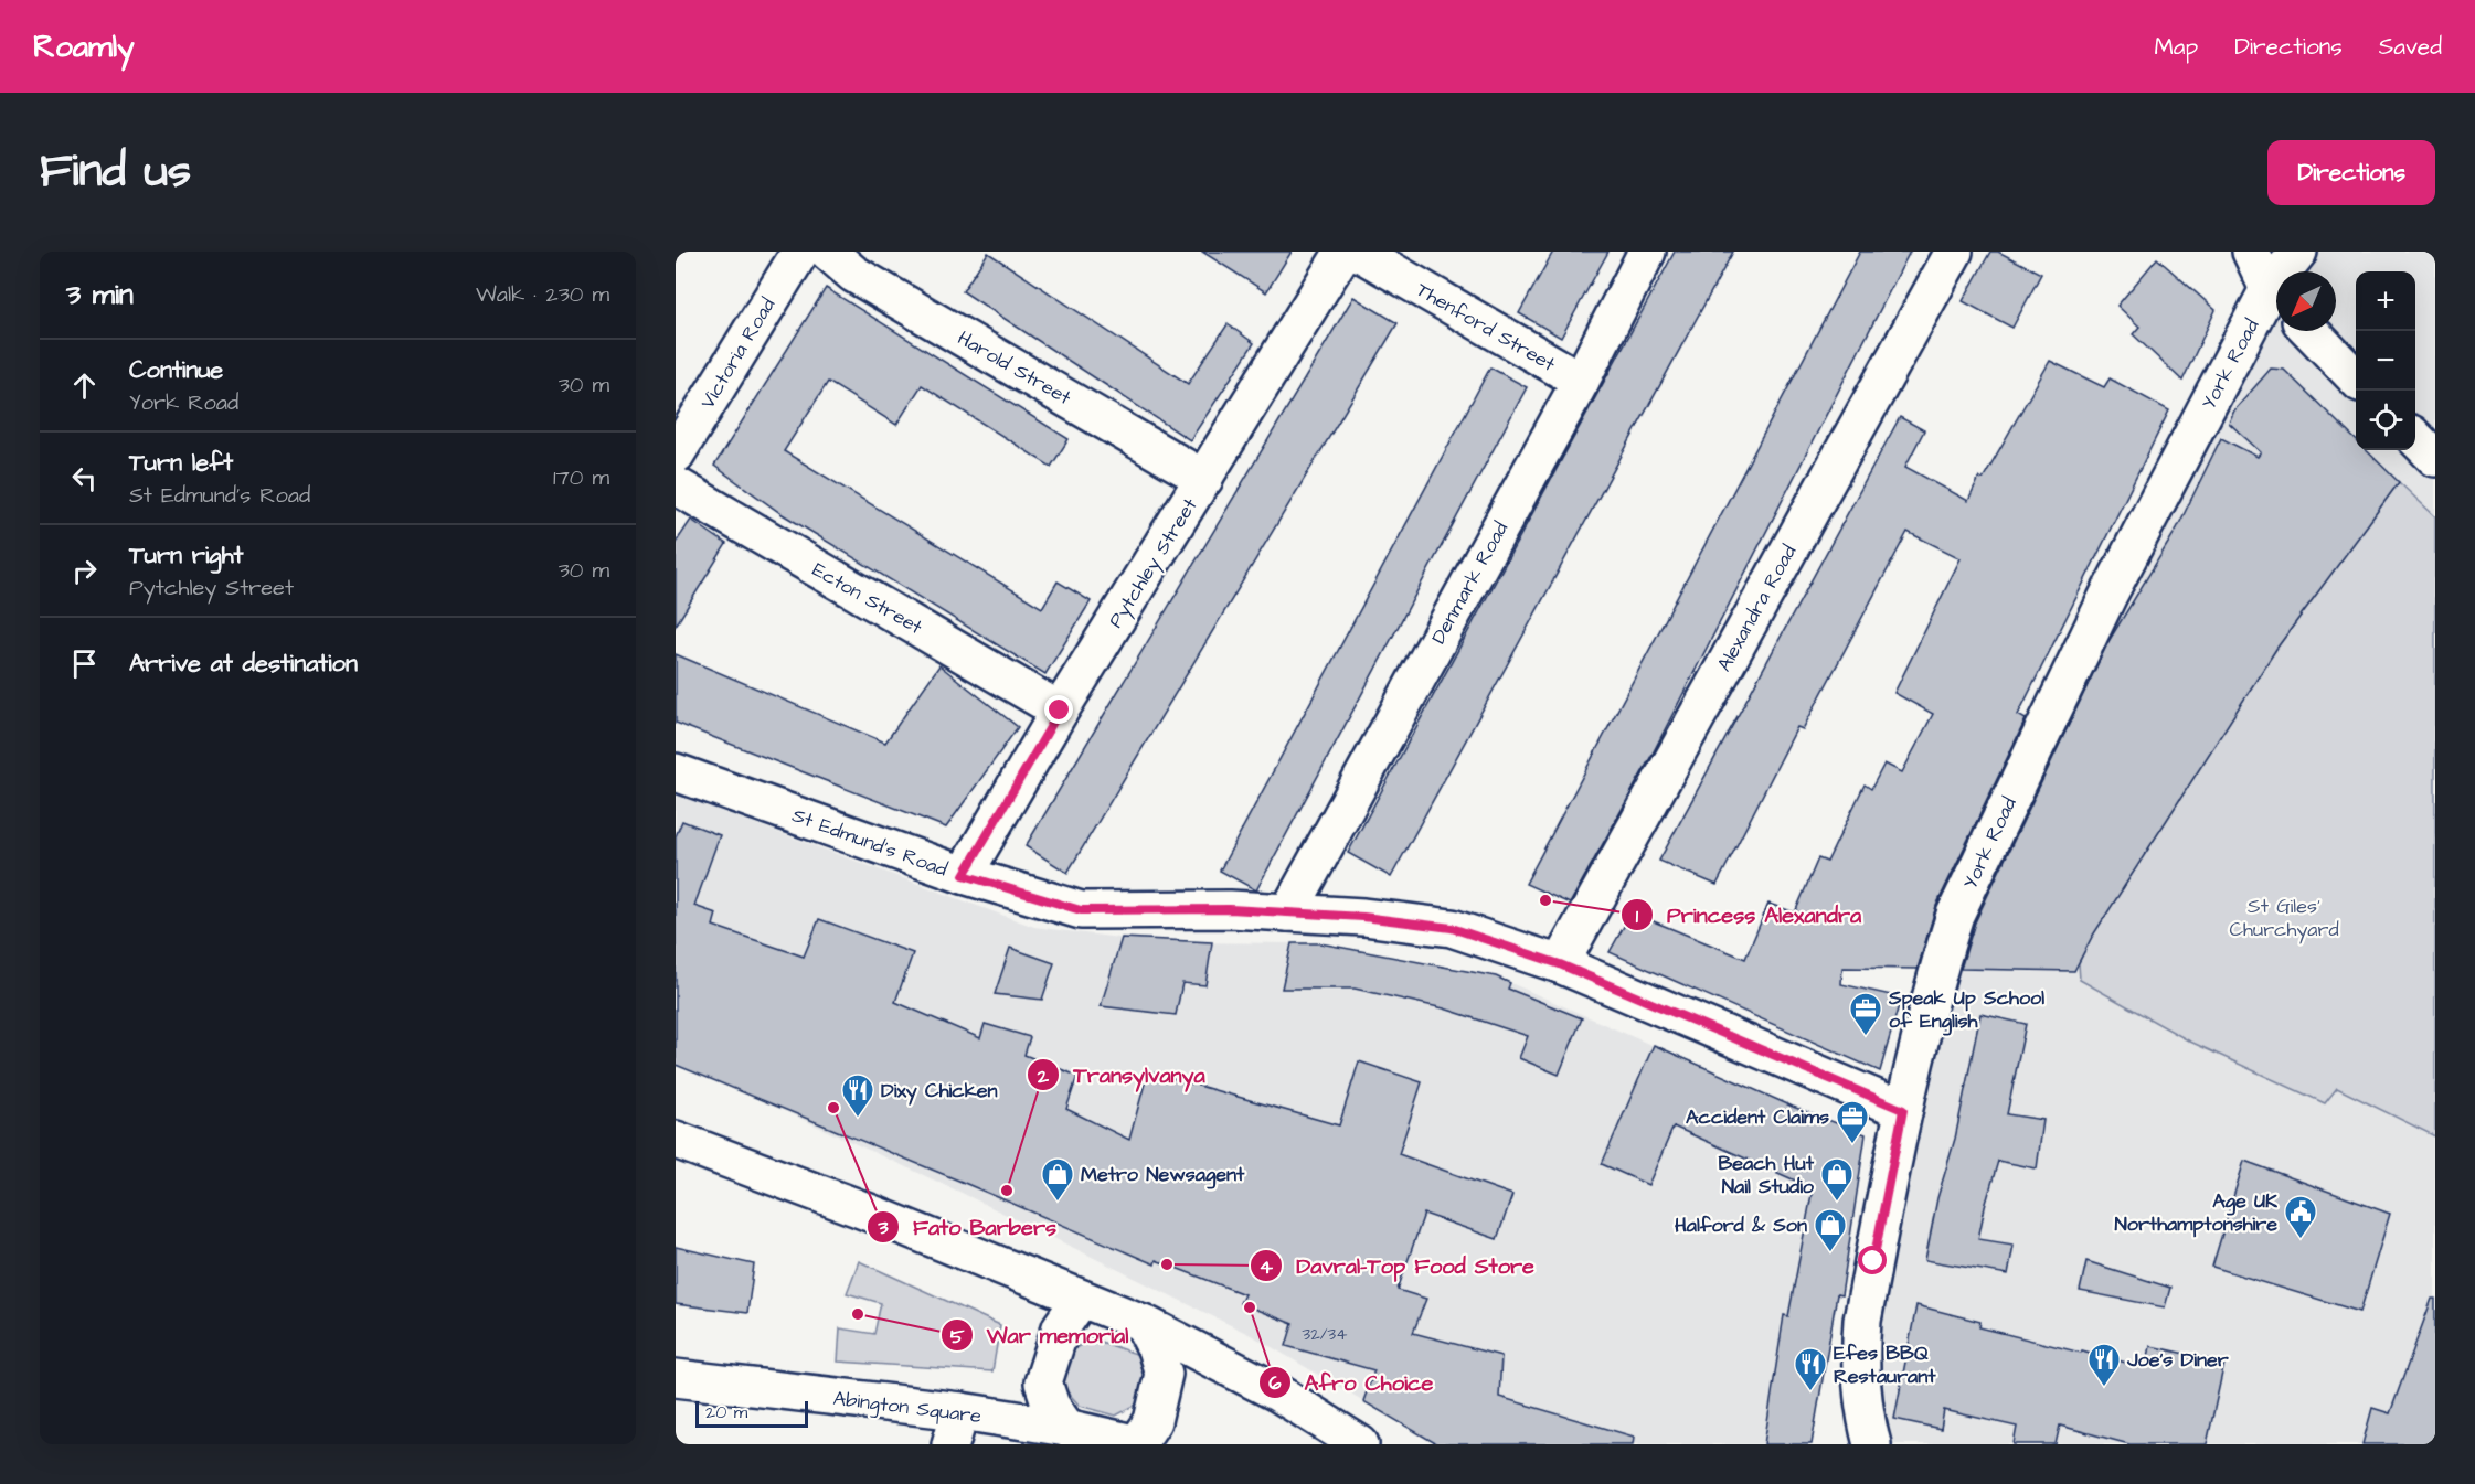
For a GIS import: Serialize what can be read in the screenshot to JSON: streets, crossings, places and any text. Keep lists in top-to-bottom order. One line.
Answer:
{"streets":{"street":["Thenford Street","Victoria Road","York Road","Harold Street","Pytchley Street","Denmark Road","Ecton Street","Alexandra Road","St Edmund's Road","Abington Square"]},"crossings":[["Thenford Street","Denmark Road"],["York Road","St Edmund's Road"],["Harold Street","Pytchley Street"],["Pytchley Street","Ecton Street"],["Pytchley Street","St Edmund's Road"],["Denmark Road","St Edmund's Road"],["Alexandra Road","St Edmund's Road"]],"parks":["St Giles' Churchyard"],"places":{"other":["Princess Alexandra","Fato Barbers","Transylvanya","Davral-Top Food Store","Afro Choice","War memorial"],"office":["Speak Up School of English","Accident Claims"],"restaurant":["Dixy Chicken","Joe's Diner","Efes BBQ Restaurant"],"shop":["Metro Newsagent","Beach Hut Nail Studio","Halford & Son"],"public building":["Age UK Northamptonshire"]},"house_numbers":["32/34"],"scale_bar":"20 m","north":"bottom left","page":{"header":"Roamly","nav":["Map","Directions","Saved"],"title":"Find us","buttons":"Directions","heading":["3 min","Walk · 230 m"],"map_buttons":["+","−"],"list":[["Continue","York Road","30 m"],["Turn left","St Edmund's Road","170 m"],["Turn right","Pytchley Street","30 m"],"Arrive at destination"],"scale":"20 m"}}
